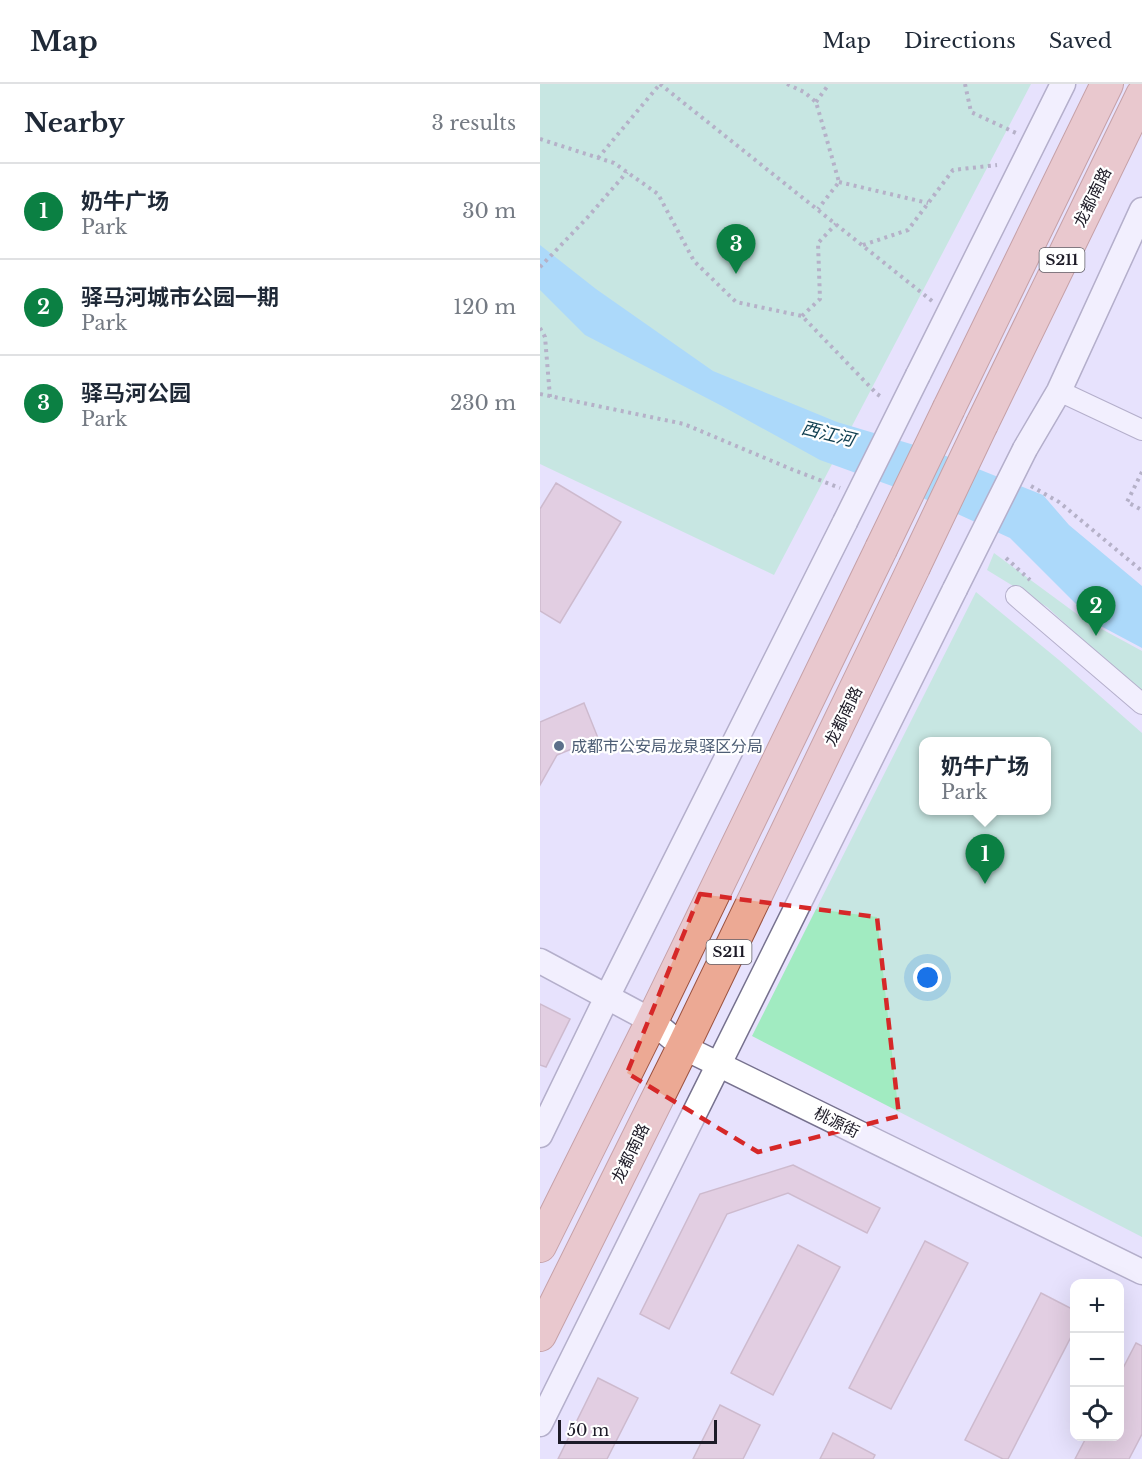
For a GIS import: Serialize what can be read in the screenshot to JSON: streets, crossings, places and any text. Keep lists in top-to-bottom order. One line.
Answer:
{"streets":{"main road":["龙都南路","S211"],"street":["桃源街"]},"crossings":[["龙都南路","桃源街"],["S211","桃源街"]],"water":["西江河"],"places":["成都市公安局龙泉驿区分局"],"scale_bar":"50 m","page":{"header":"Map","nav":["Map","Directions","Saved"],"heading":["Nearby","3 results"],"list":[{"mark":"1","name":"奶牛广场","note":"Park","value":"30 m"},{"mark":"2","name":"驿马河城市公园一期","note":"Park","value":"120 m"},{"mark":"3","name":"驿马河公园","note":"Park","value":"230 m"}],"pins":["3","2","1"],"popup":["奶牛广场","Park"],"map_buttons":["+","−"],"scale":"50 m"}}
